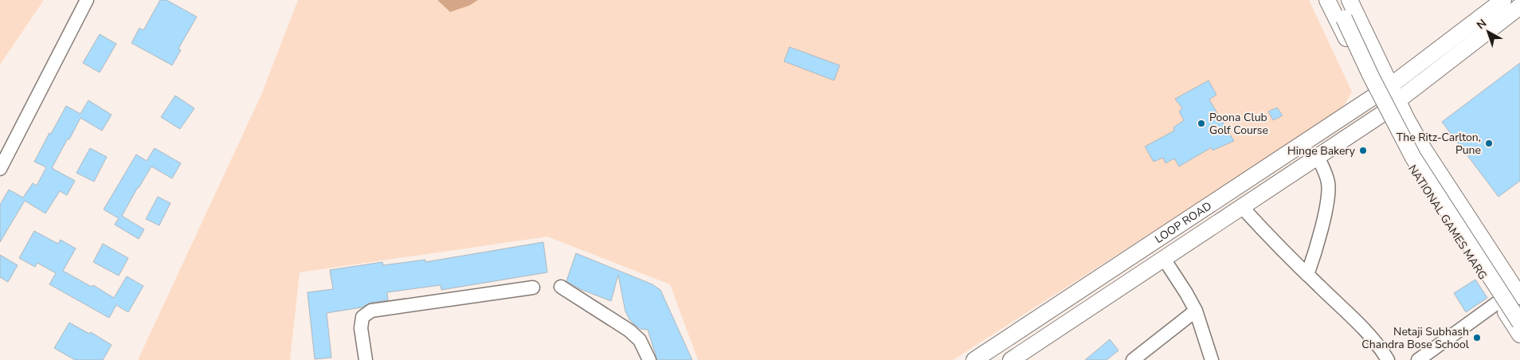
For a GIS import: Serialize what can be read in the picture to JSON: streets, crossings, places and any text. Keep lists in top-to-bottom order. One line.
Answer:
{"streets":{"main road":["NATIONAL GAMES MARG","LOOP ROAD"]},"crossings":[["NATIONAL GAMES MARG","LOOP ROAD"]],"places":["Poona Club Golf Course","The Ritz-Carlton, Pune","Hinge Bakery","Netaji Subhash Chandra Bose School"],"north":"top left"}
